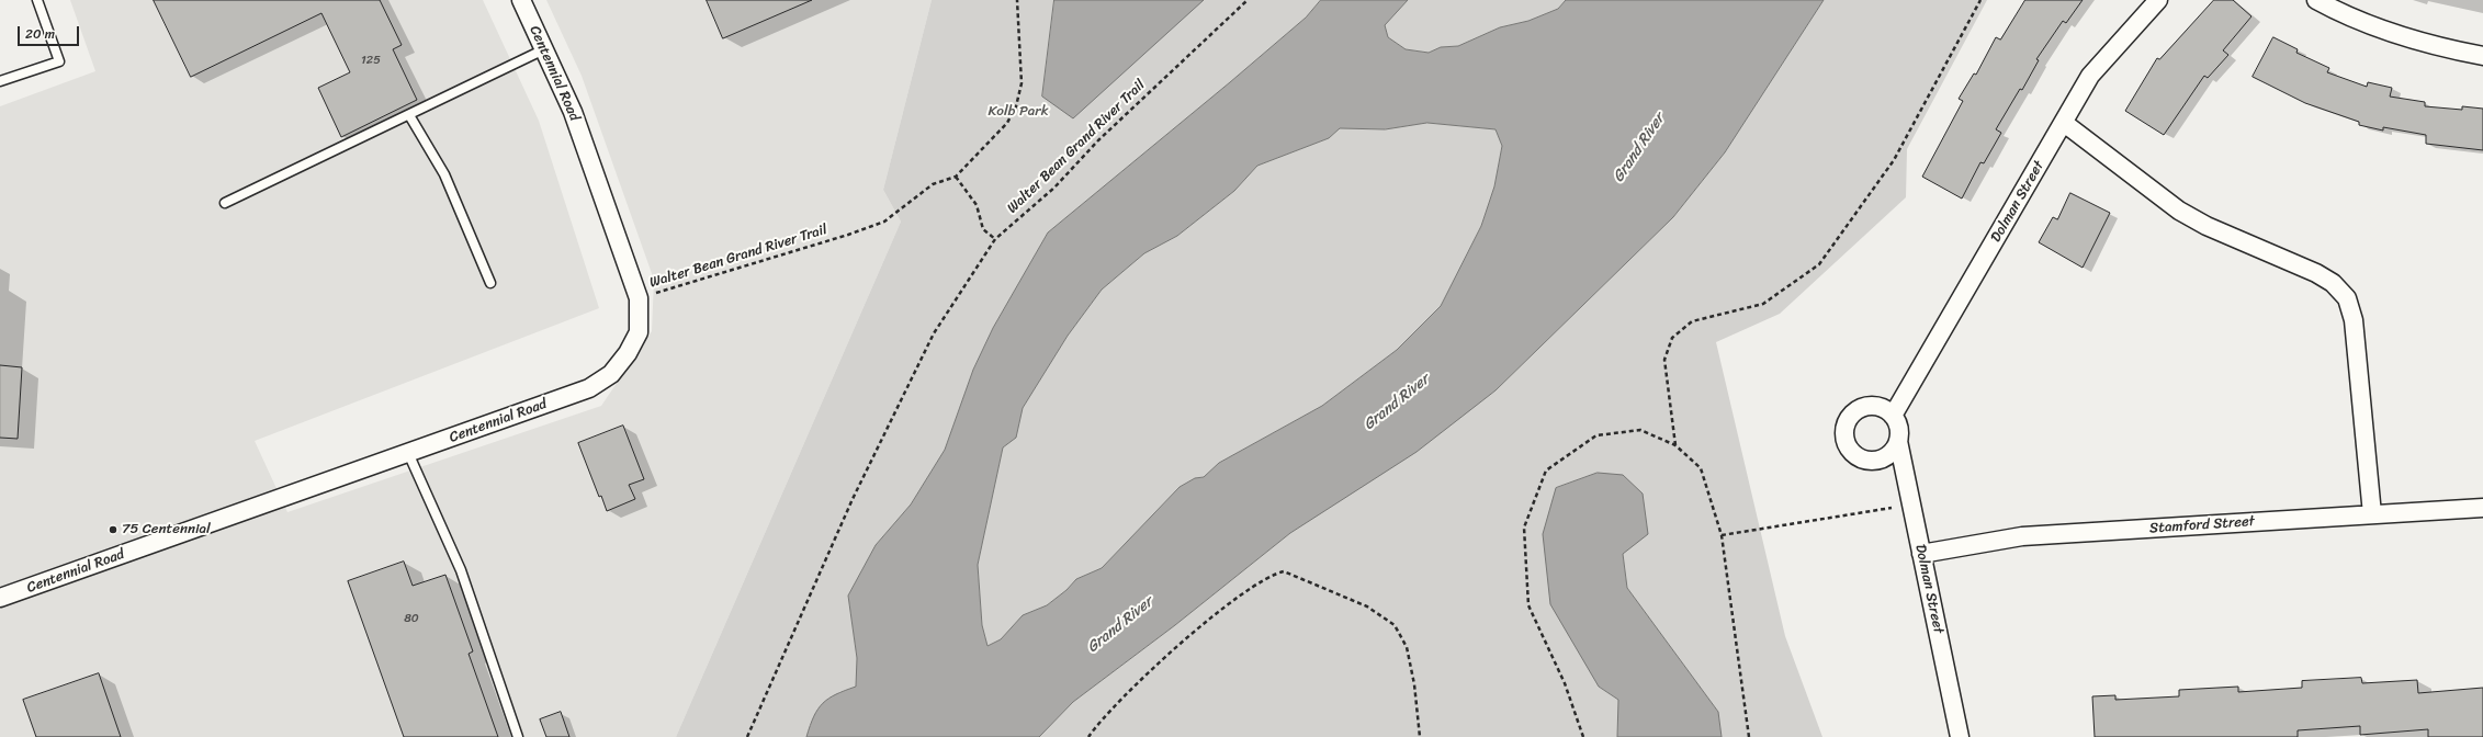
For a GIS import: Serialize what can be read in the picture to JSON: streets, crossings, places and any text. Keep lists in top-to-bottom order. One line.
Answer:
{"streets":{"street":["Centennial Road","Dolman Street","Stamford Street"],"path":["Walter Bean Grand River Trail"]},"crossings":[["Centennial Road","Walter Bean Grand River Trail"],["Dolman Street","Stamford Street"]],"water":["Grand River"],"parks":["Kolb Park"],"places":["75 Centennial"],"house_numbers":["125","80"],"scale_bar":"20 m"}
